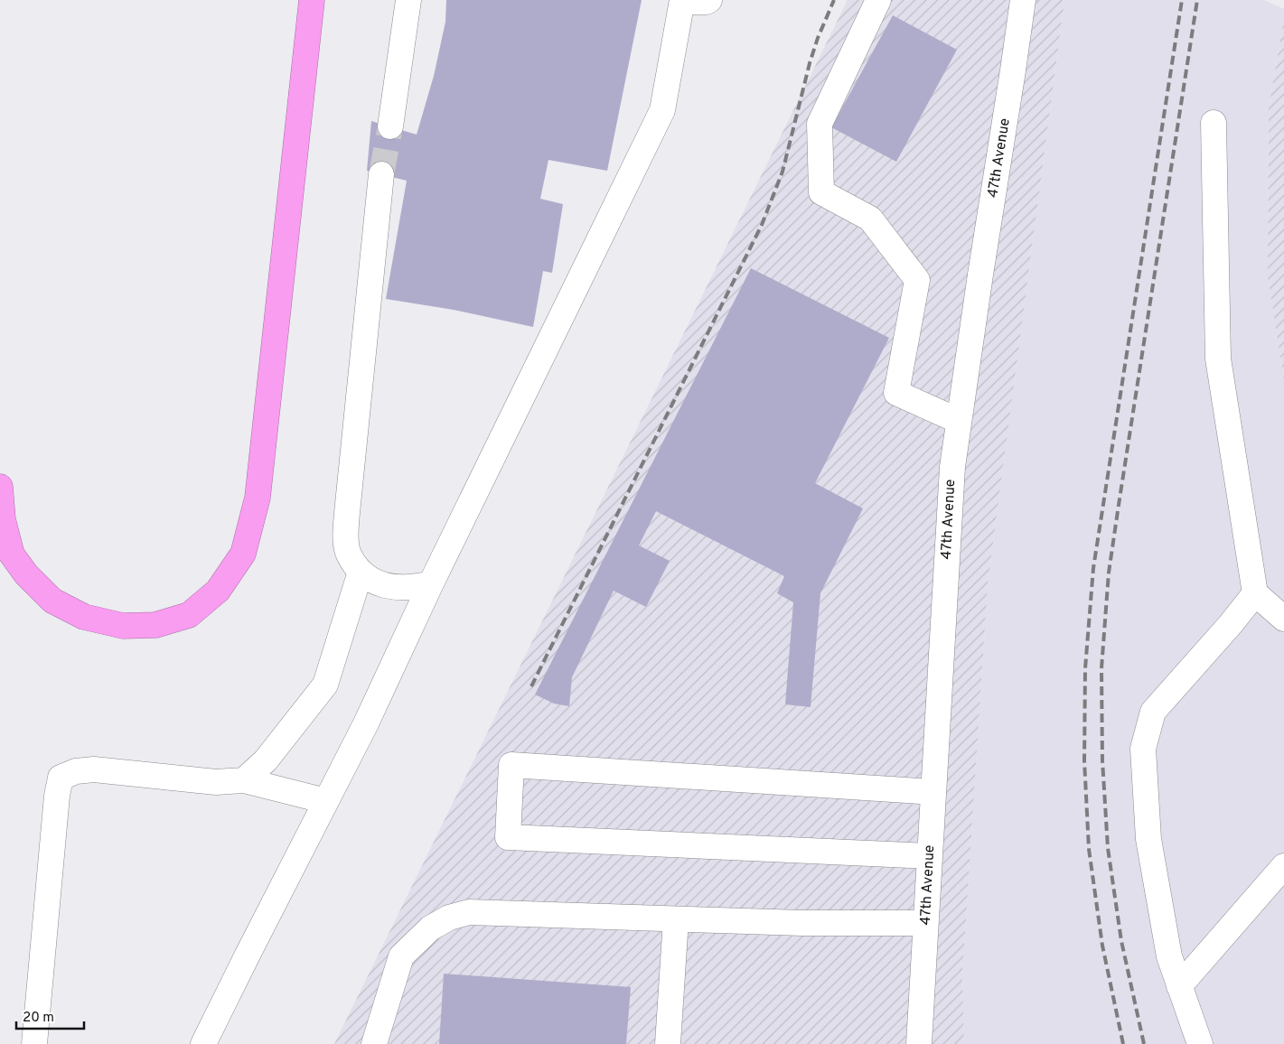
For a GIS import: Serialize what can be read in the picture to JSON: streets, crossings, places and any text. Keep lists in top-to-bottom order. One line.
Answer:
{"streets":{"street":["47th Avenue"]},"scale_bar":"20 m"}
